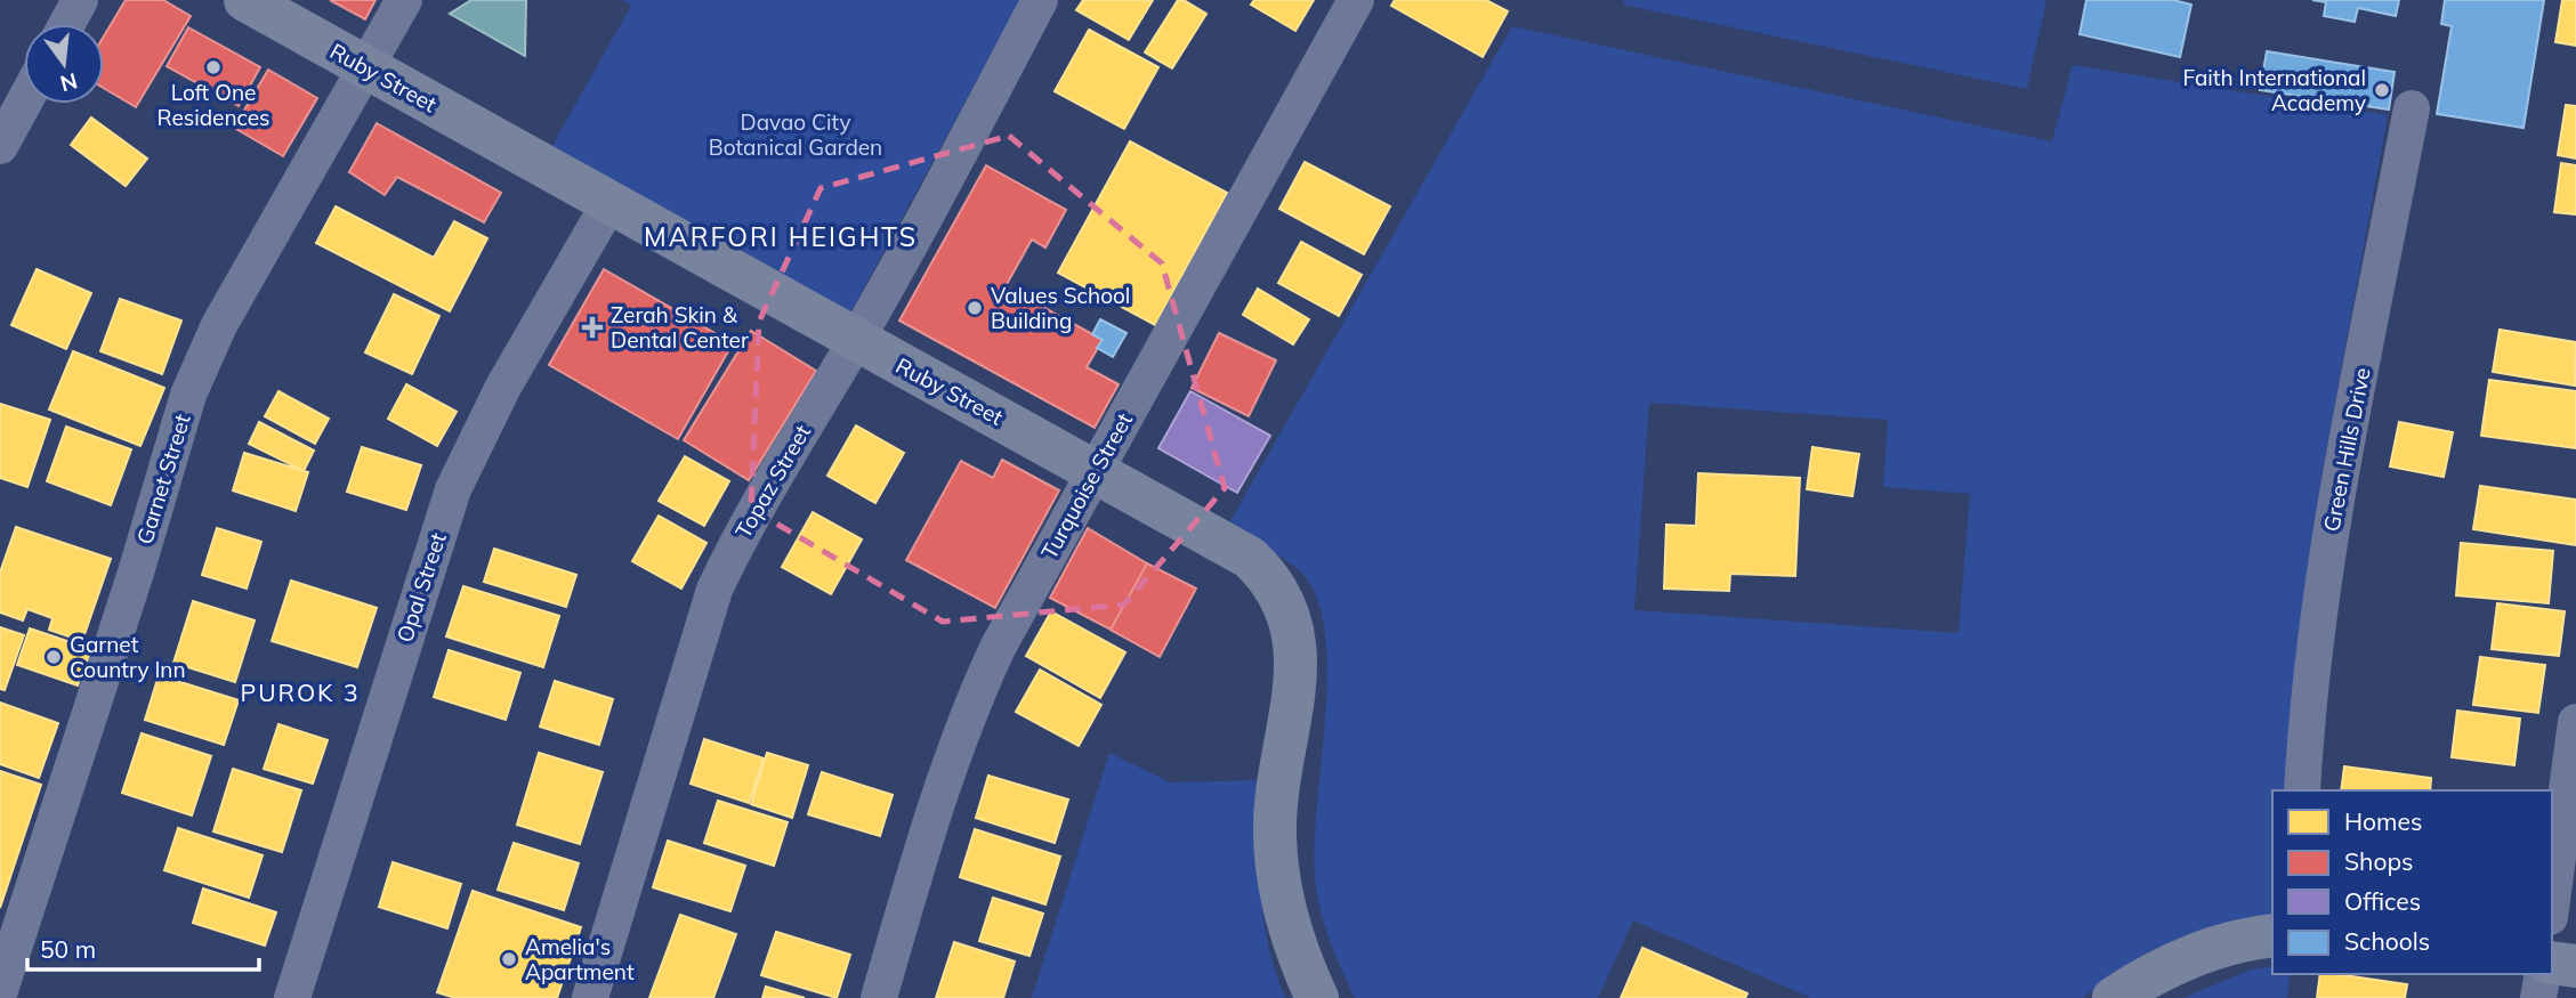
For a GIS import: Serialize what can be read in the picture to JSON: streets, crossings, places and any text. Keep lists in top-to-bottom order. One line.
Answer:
{"streets":{"main road":["Ruby Street"],"street":["Green Hills Drive","Garnet Street","Topaz Street","Turquoise Street","Opal Street"]},"crossings":[["Ruby Street","Garnet Street"],["Ruby Street","Topaz Street"],["Ruby Street","Turquoise Street"],["Ruby Street","Opal Street"]],"districts":["MARFORI HEIGHTS","PUROK 3"],"parks":["Davao City Botanical Garden"],"places":{"other":["Loft One Residences","Faith International Academy","Values School Building","Garnet Country Inn","Amelia's Apartment"],"health":["Zerah Skin & Dental Center"]},"legend":["Homes","Shops","Offices","Schools"],"scale_bar":"50 m","north":"bottom"}
